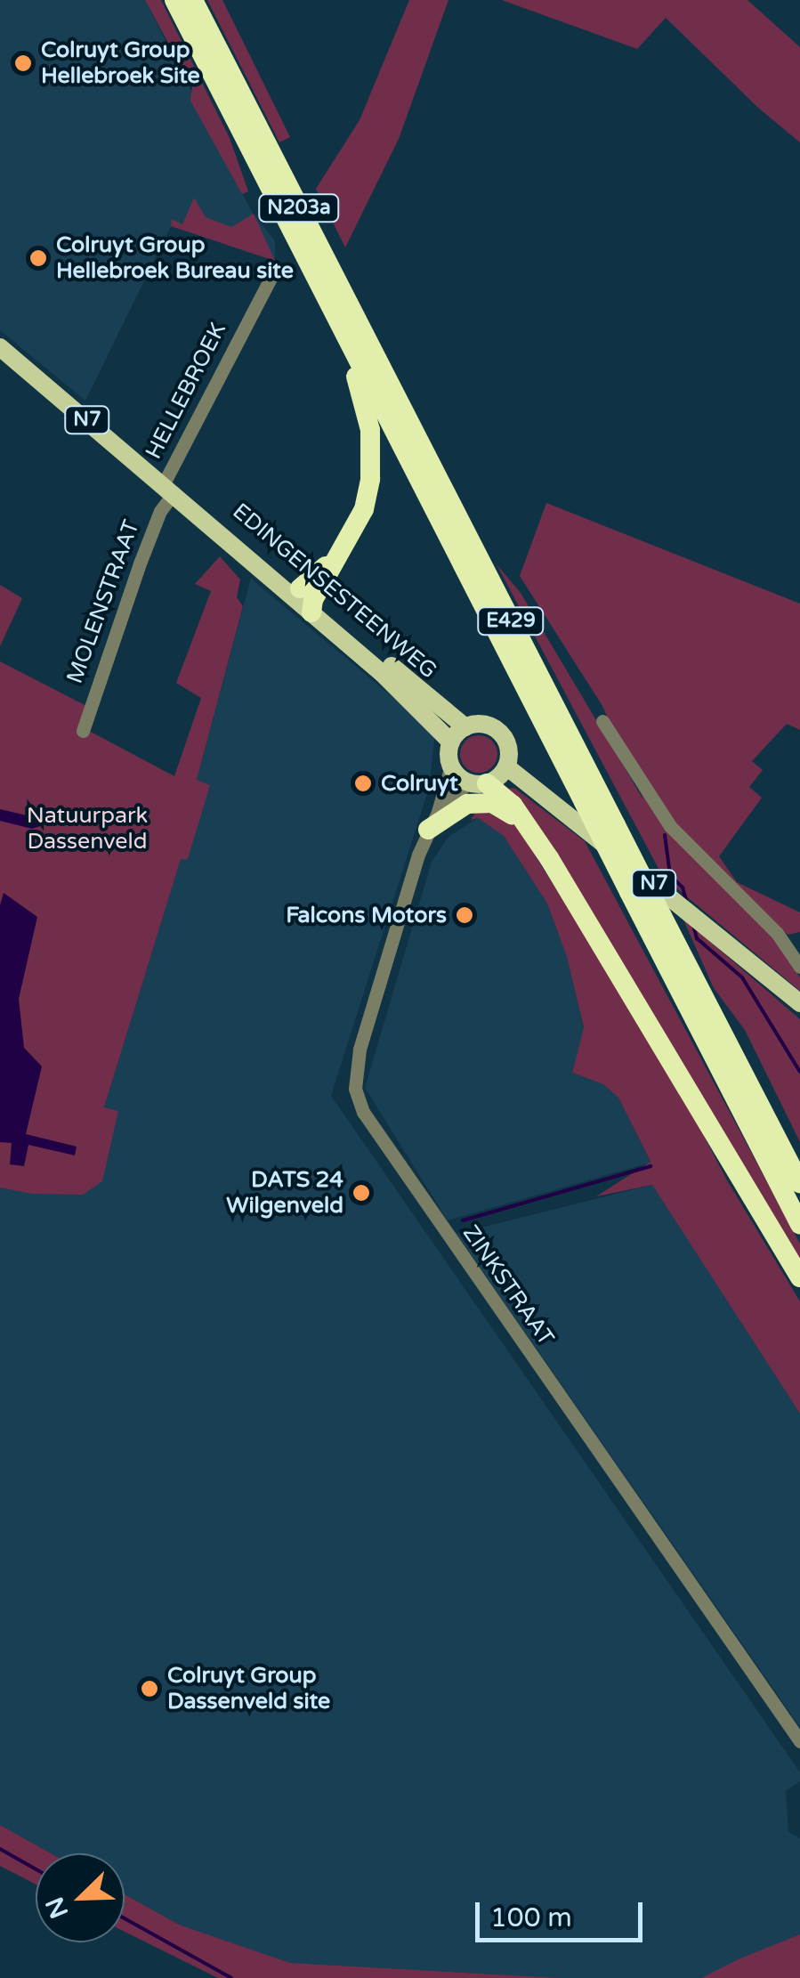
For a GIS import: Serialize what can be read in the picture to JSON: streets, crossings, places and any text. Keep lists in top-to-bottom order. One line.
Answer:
{"streets":{"highway":["N203a","E429"],"main road":["N7","EDINGENSESTEENWEG"],"street":["HELLEBROEK","MOLENSTRAAT","ZINKSTRAAT"]},"crossings":[["N203a","E429"],["HELLEBROEK","EDINGENSESTEENWEG"],["HELLEBROEK","MOLENSTRAAT"],["N7","EDINGENSESTEENWEG"],["N7","ZINKSTRAAT"],["EDINGENSESTEENWEG","MOLENSTRAAT"],["EDINGENSESTEENWEG","ZINKSTRAAT"]],"parks":["Natuurpark Dassenveld"],"places":["Colruyt Group Hellebroek Site","Colruyt Group Hellebroek Bureau site","Colruyt","Falcons Motors","DATS 24 Wilgenveld","Colruyt Group Dassenveld site"],"scale_bar":"100 m","north":"bottom left"}
